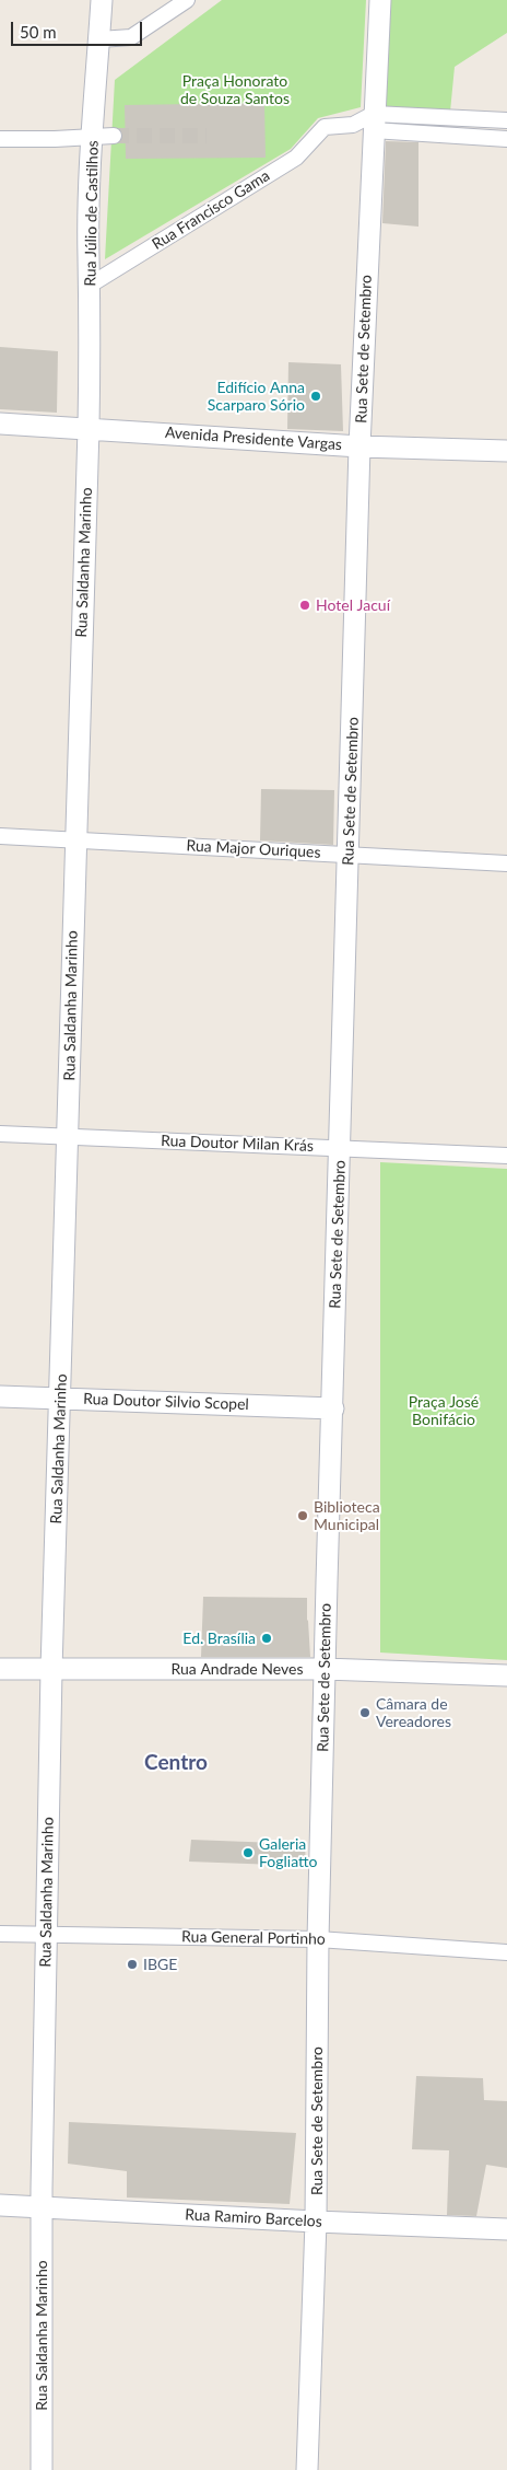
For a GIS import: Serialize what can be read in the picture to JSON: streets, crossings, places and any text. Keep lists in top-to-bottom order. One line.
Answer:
{"streets":{"main road":["Rua Júlio de Castilhos","Rua Sete de Setembro","Avenida Presidente Vargas","Rua Saldanha Marinho","Rua Doutor Silvio Scopel","Rua Andrade Neves","Rua Ramiro Barcelos"],"street":["Rua Francisco Gama","Rua Major Ouriques","Rua Doutor Milan Krás","Rua General Portinho"]},"crossings":[["Rua Francisco Gama","Rua Júlio de Castilhos"],["Rua Francisco Gama","Rua Sete de Setembro"],["Rua Júlio de Castilhos","Avenida Presidente Vargas"],["Rua Júlio de Castilhos","Rua Saldanha Marinho"],["Rua Sete de Setembro","Avenida Presidente Vargas"],["Rua Sete de Setembro","Rua Major Ouriques"],["Rua Sete de Setembro","Rua Doutor Milan Krás"],["Rua Sete de Setembro","Rua Doutor Silvio Scopel"],["Rua Sete de Setembro","Rua Andrade Neves"],["Rua Sete de Setembro","Rua General Portinho"],["Rua Sete de Setembro","Rua Ramiro Barcelos"],["Avenida Presidente Vargas","Rua Saldanha Marinho"],["Rua Saldanha Marinho","Rua Major Ouriques"],["Rua Saldanha Marinho","Rua Doutor Milan Krás"],["Rua Saldanha Marinho","Rua Doutor Silvio Scopel"],["Rua Saldanha Marinho","Rua Andrade Neves"],["Rua Saldanha Marinho","Rua General Portinho"],["Rua Saldanha Marinho","Rua Ramiro Barcelos"]],"districts":["Centro"],"parks":["Praça Honorato de Souza Santos","Praça José Bonifácio"],"places":["Edifício Anna Scarparo Sório","Hotel Jacuí","Biblioteca Municipal","Ed. Brasília","Câmara de Vereadores","Galeria Fogliatto","IBGE"],"scale_bar":"50 m"}
